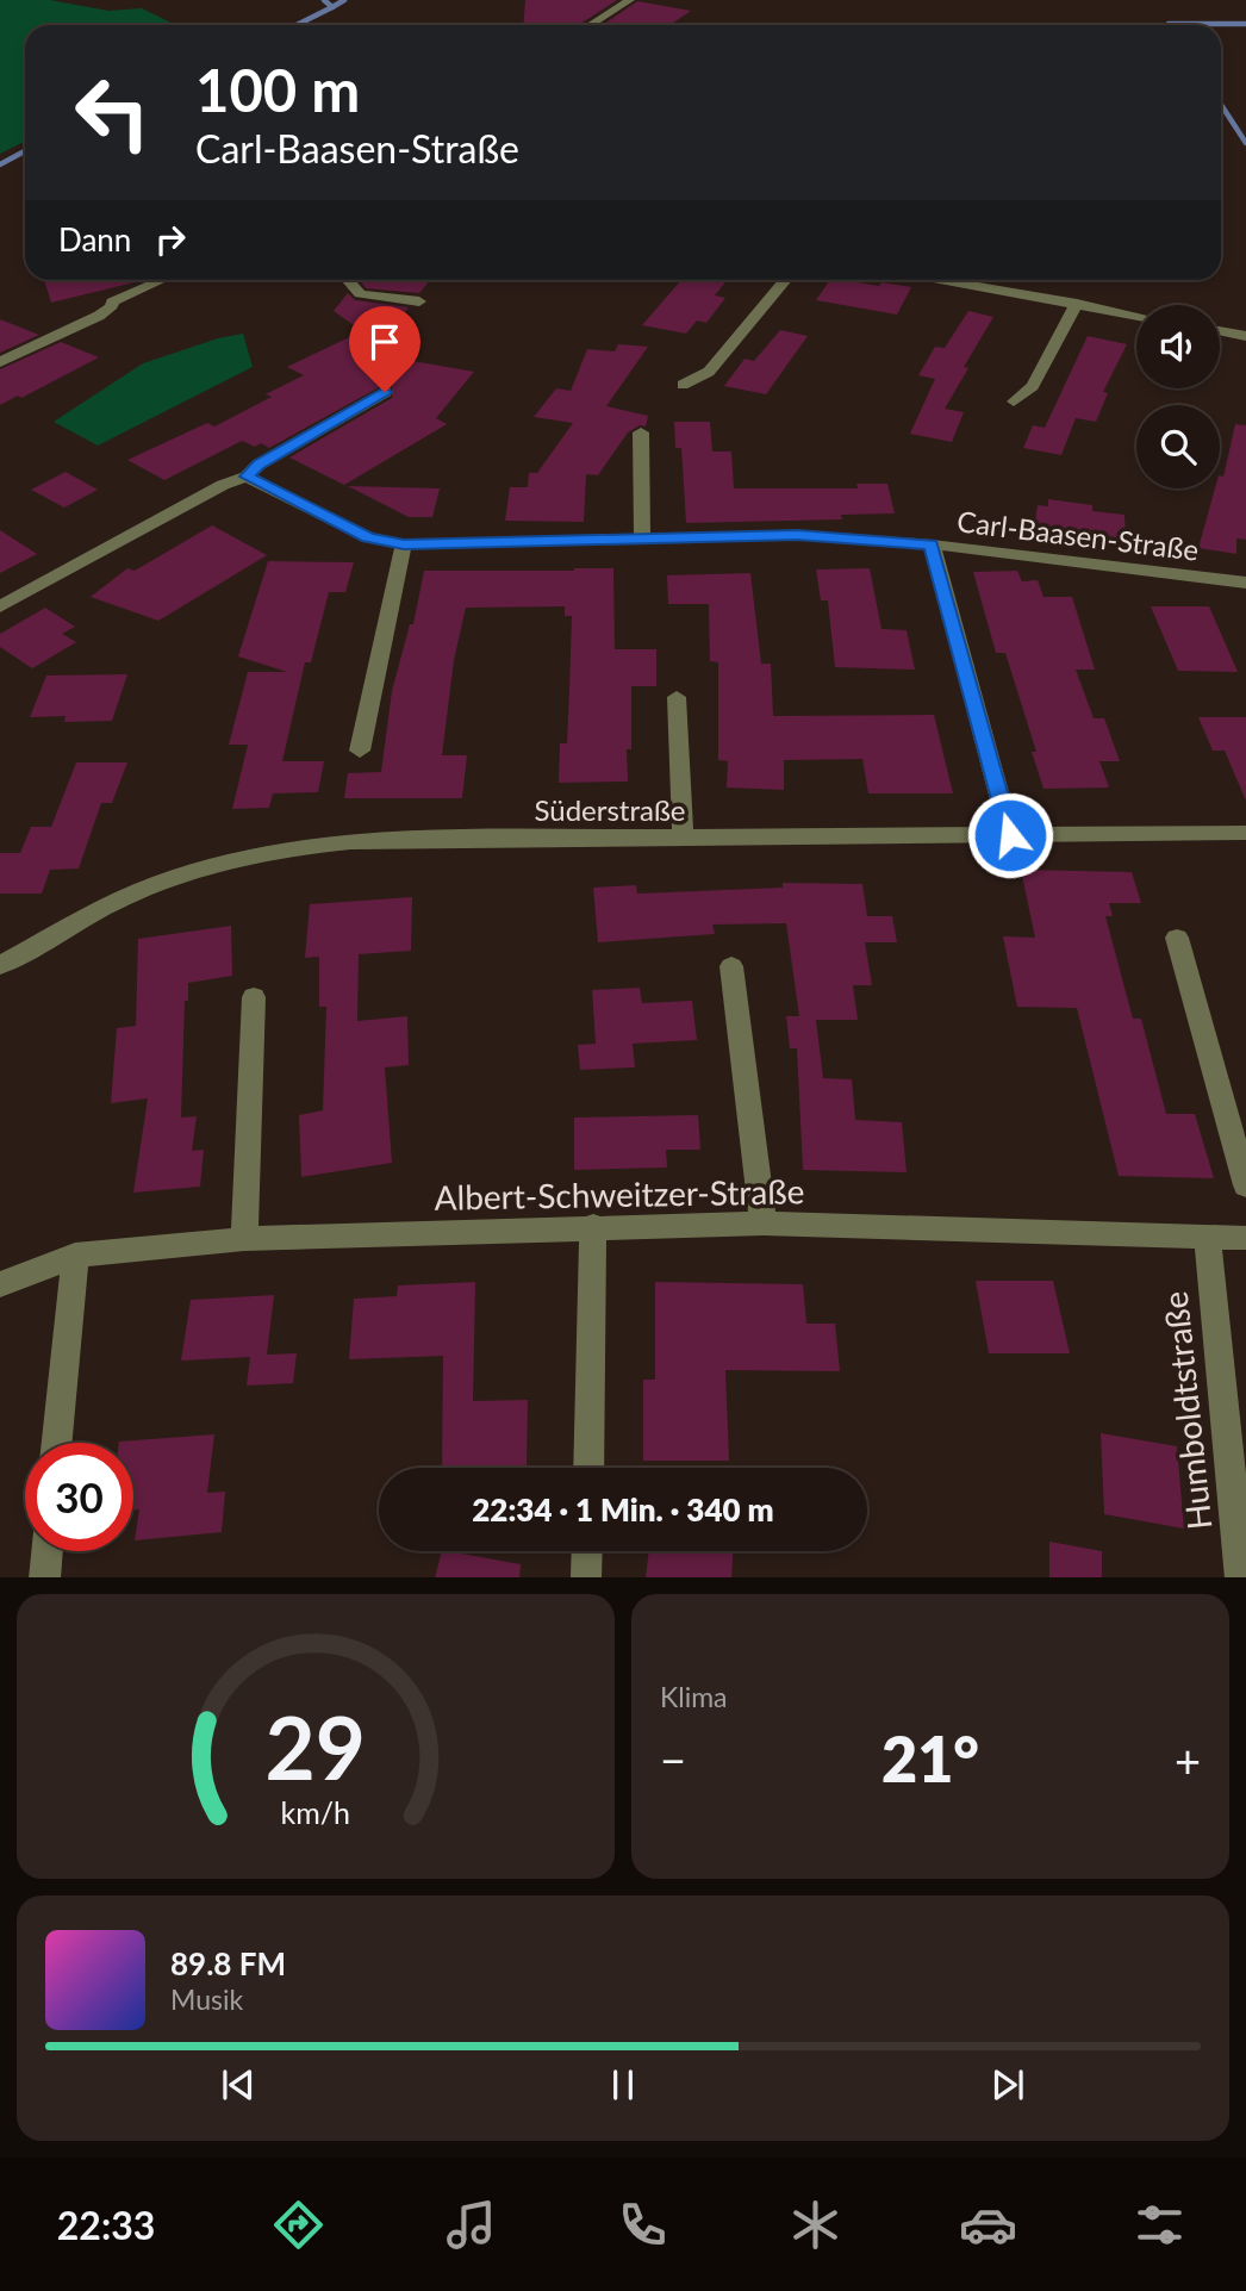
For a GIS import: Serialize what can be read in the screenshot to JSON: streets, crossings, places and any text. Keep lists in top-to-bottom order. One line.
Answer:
{"streets":{"street":["Carl-Baasen-Straße","Süderstraße","Albert-Schweitzer-Straße","Humboldtstraße"]},"crossings":[["Albert-Schweitzer-Straße","Humboldtstraße"]],"page":{"turn":["100 m","Carl-Baasen-Straße"],"then":"Dann","limit":"30","trip":"22:34 · 1 Min. · 340 m","tile":"Klima","heat":["−","21°","+"],"song":["89.8 FM","Musik"],"tabs":"22:33","gauge":["29","km/h"]}}
